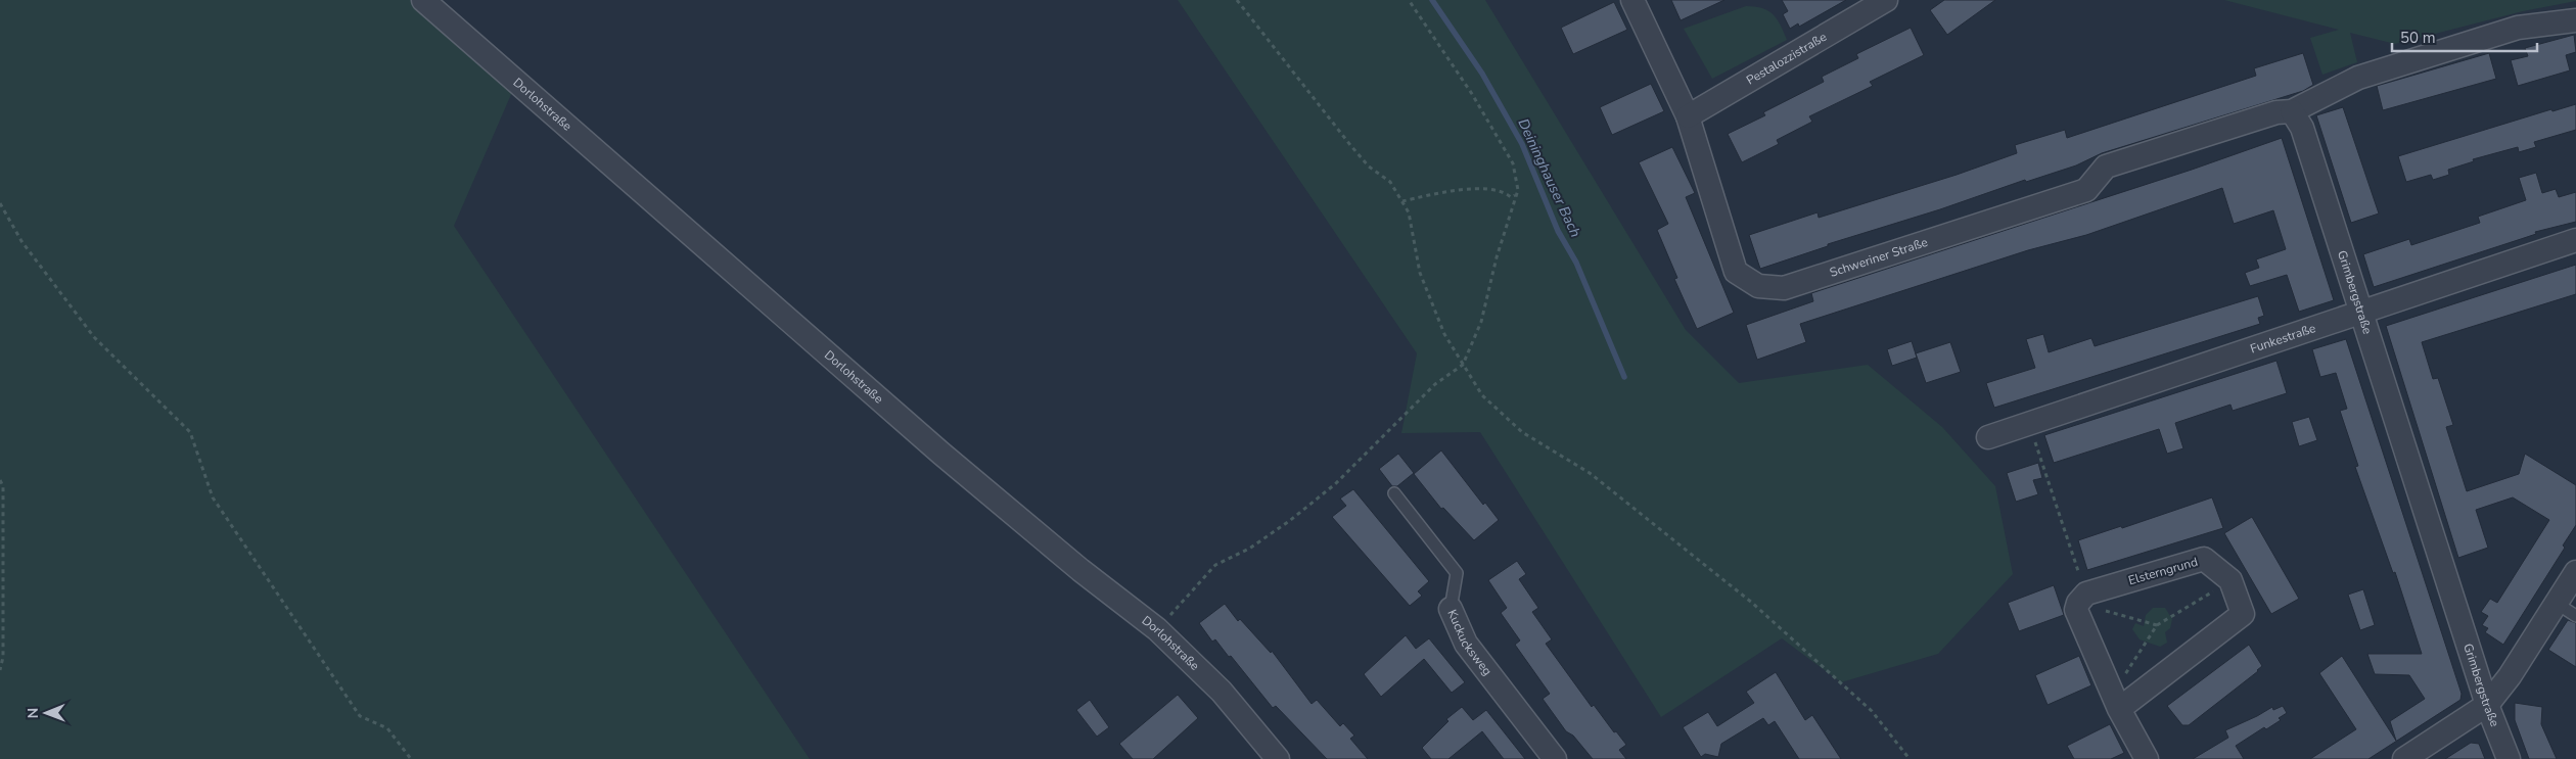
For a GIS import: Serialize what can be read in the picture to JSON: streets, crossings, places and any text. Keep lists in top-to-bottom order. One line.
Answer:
{"streets":{"street":["Pestalozzistraße","Dorlohstraße","Schweriner Straße","Grimbergstraße","Funkestraße","Elsterngrund","Kuckucksweg"]},"crossings":[["Pestalozzistraße","Schweriner Straße"],["Schweriner Straße","Grimbergstraße"],["Grimbergstraße","Funkestraße"]],"water":["Deininghauser Bach"],"scale_bar":"50 m","north":"left"}
